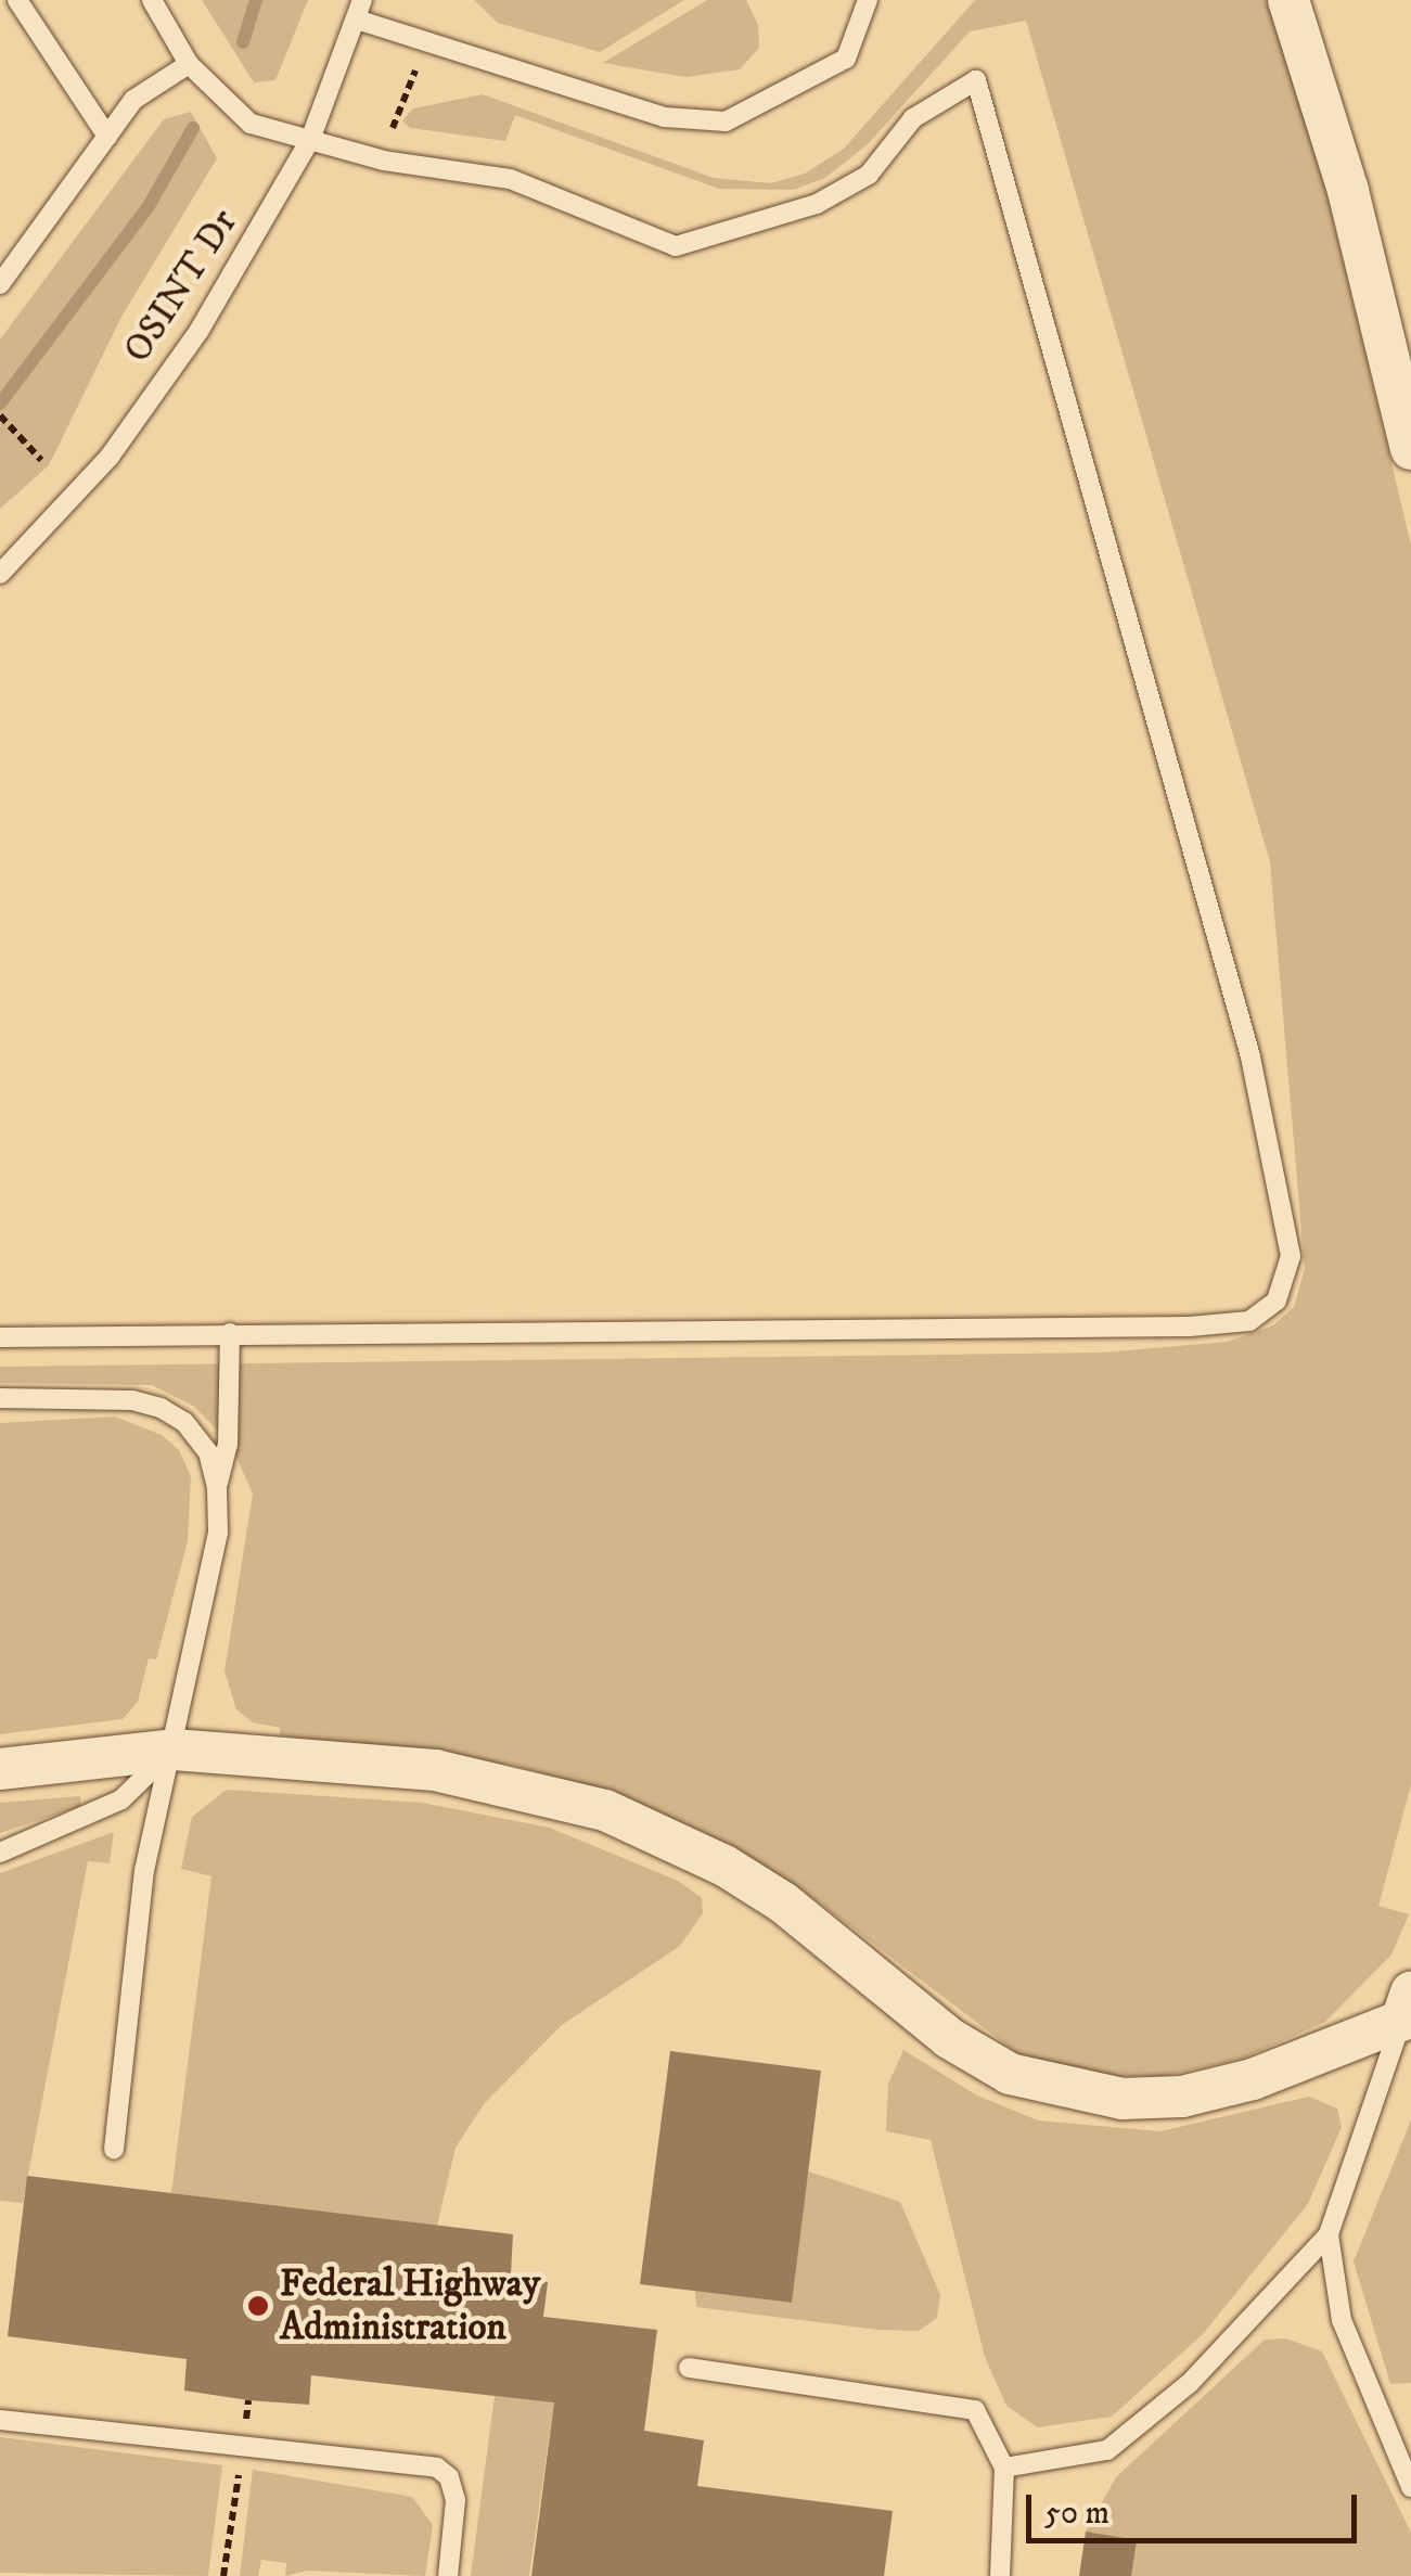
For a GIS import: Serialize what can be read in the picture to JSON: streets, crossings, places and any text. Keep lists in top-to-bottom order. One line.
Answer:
{"streets":{"lane":["OSINT Dr"]},"places":["Federal Highway Administration"],"scale_bar":"50 m"}
